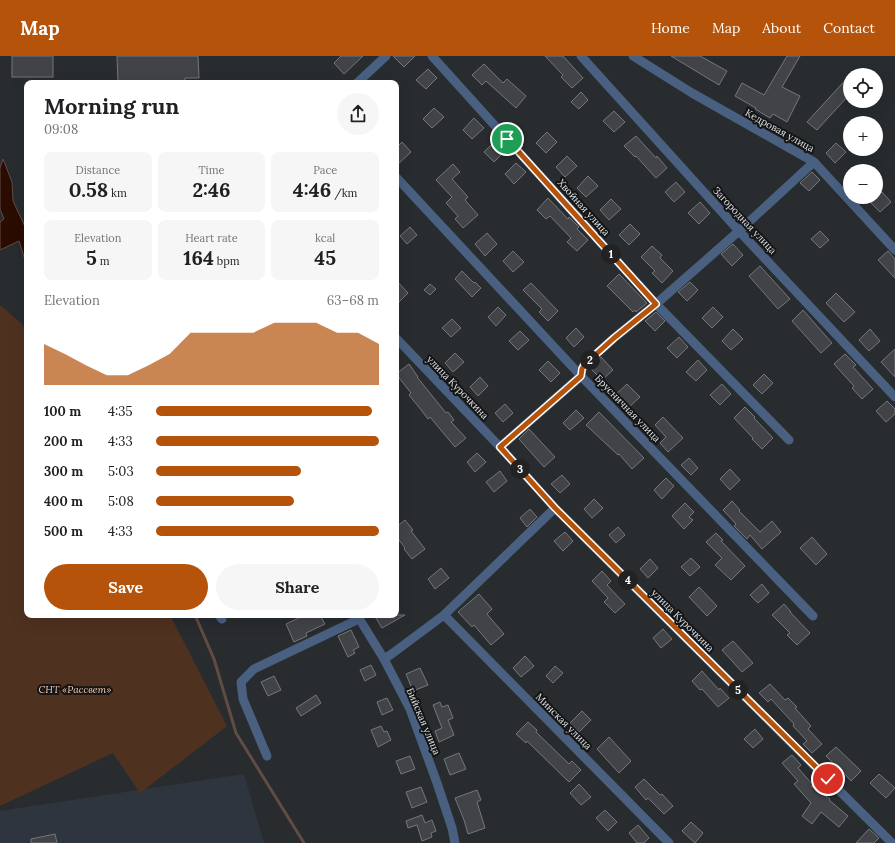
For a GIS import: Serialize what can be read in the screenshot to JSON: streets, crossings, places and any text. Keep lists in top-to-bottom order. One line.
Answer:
{"streets":{"street":["Кедровая улица","Хвойная улица","Загородная улица","улица Курочкина","Брусничная улица","Бийская улица","Минская улица"]},"parks":["СНТ «Рассвет»"],"page":{"header":"Map","nav":["Home","Map","About","Contact"],"map_buttons":["+","−"],"heading":["Morning run","09:08"],"stats":[["Distance","0.58 km"],["Time","2:46"],["Pace","4:46 /km"],["Elevation","5 m"],["Heart rate","164 bpm"],["kcal","45"]],"pins":["1","2","3","4","5"],"chart":["Elevation","63–68 m"],"list":[{"name":"100 m","note":"4:35"},{"name":"200 m","note":"4:33"},{"name":"300 m","note":"5:03"},{"name":"400 m","note":"5:08"},{"name":"500 m","note":"4:33"}],"buttons":["Save","Share"]}}
